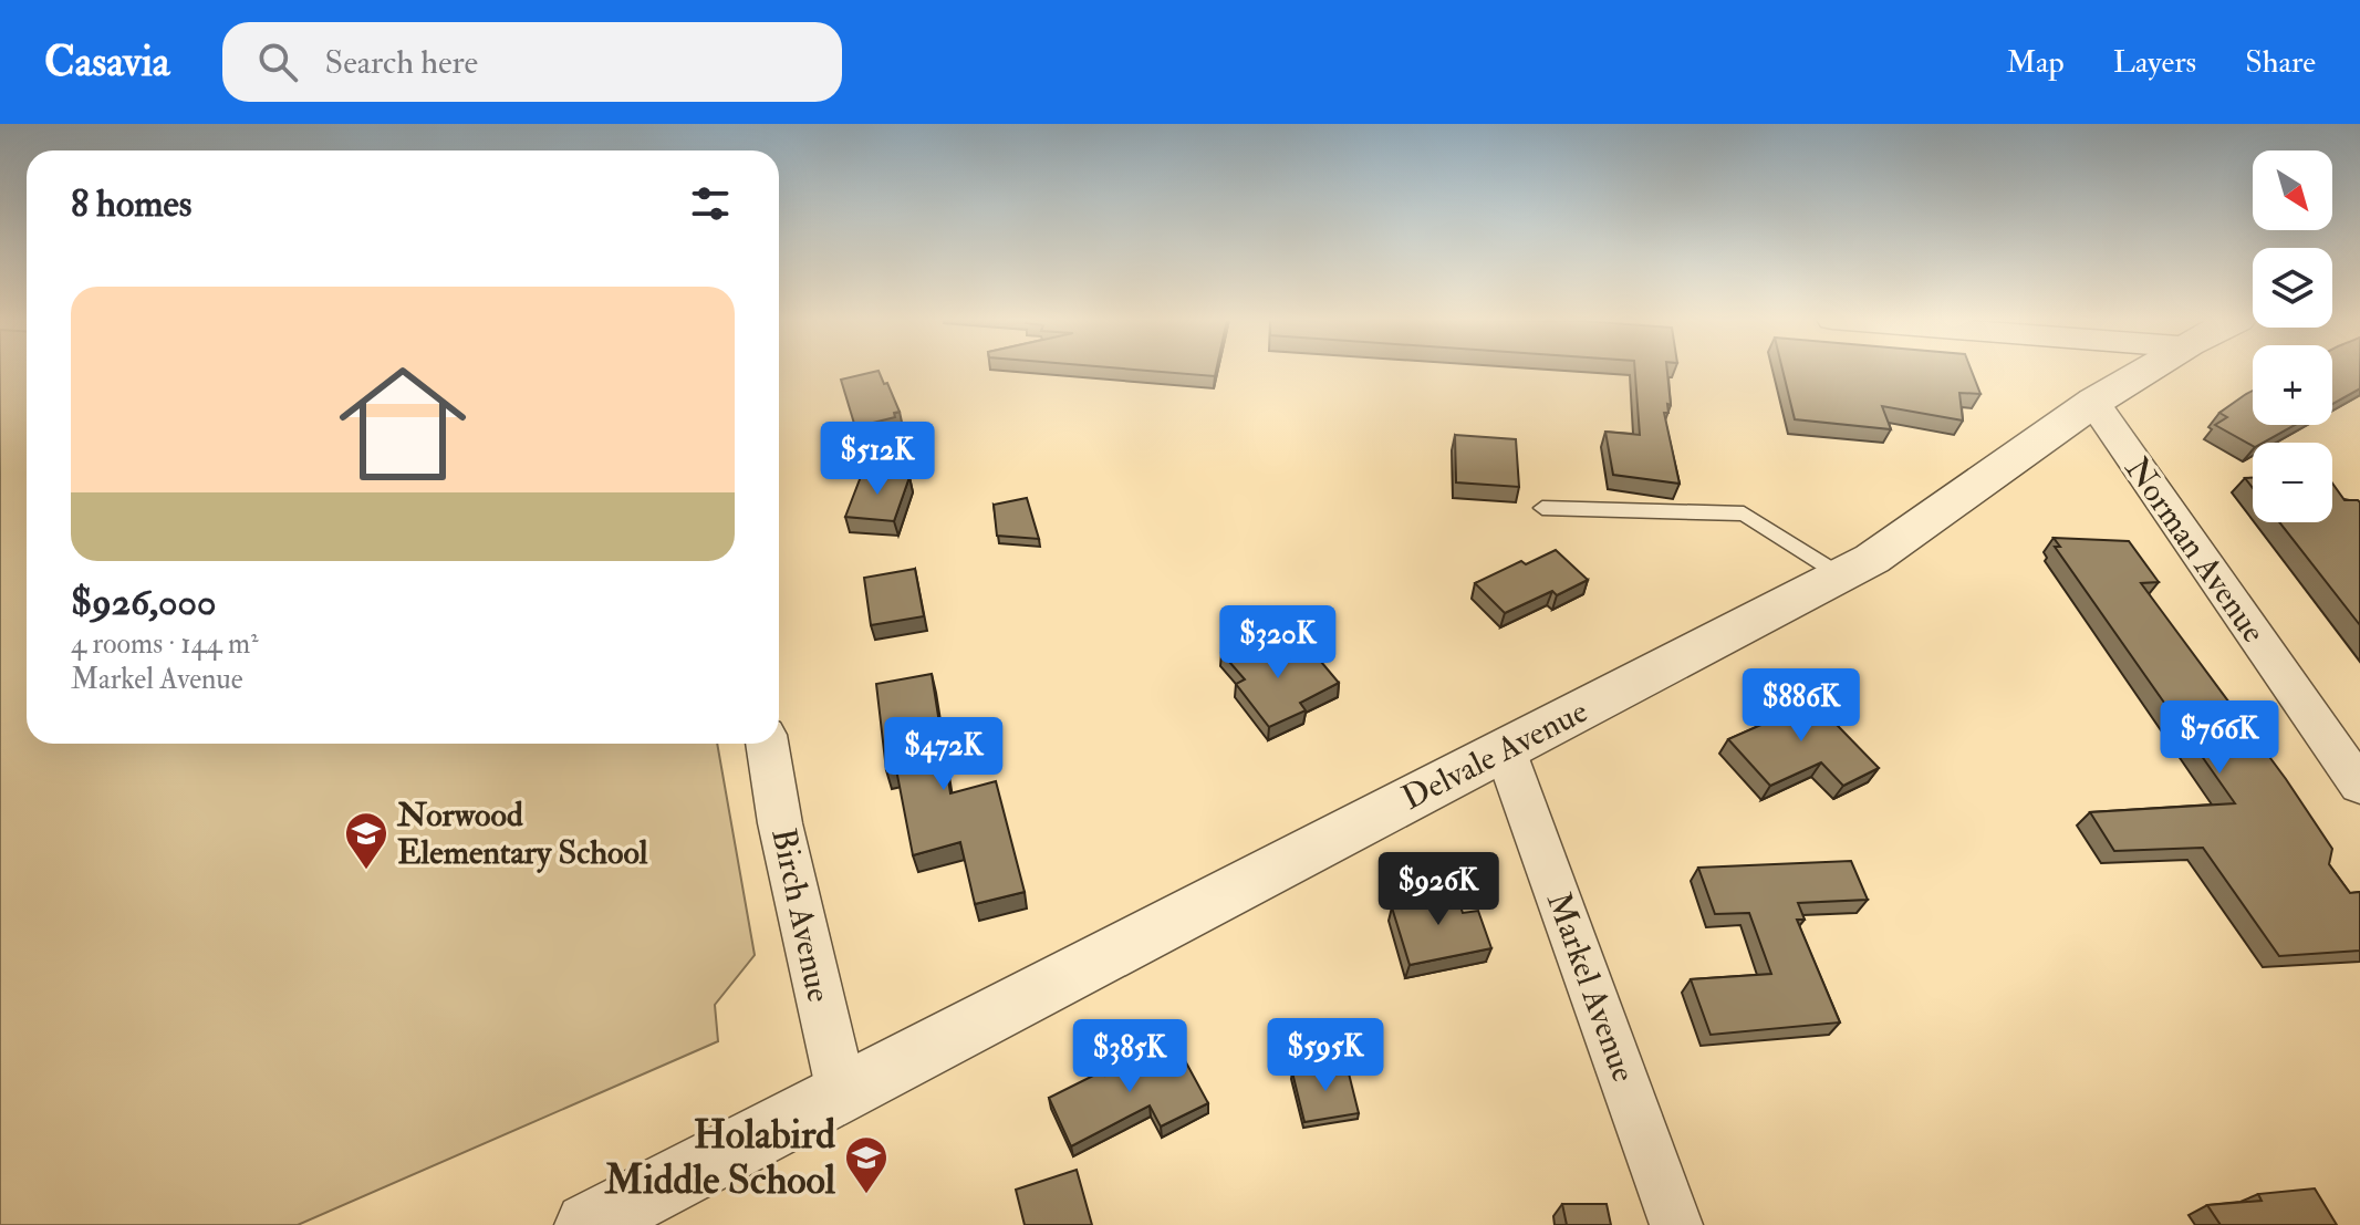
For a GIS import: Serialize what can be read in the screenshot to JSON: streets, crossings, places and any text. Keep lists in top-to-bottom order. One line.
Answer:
{"streets":{"street":["Norman Avenue","Delvale Avenue","Birch Avenue","Markel Avenue"]},"crossings":[["Norman Avenue","Delvale Avenue"],["Delvale Avenue","Birch Avenue"],["Delvale Avenue","Markel Avenue"]],"places":{"school or university":["Norwood Elementary School","Holabird Middle School"]},"north":"bottom right","page":{"header":"Casavia","search":"Search here","nav":["Map","Layers","Share"],"map_buttons":["+","−"],"heading":"8 homes","list":[{"name":"$926,000","note":"4 rooms · 144 m² · Markel Avenue"}],"price":["$512K","$320K","$886K","$766K","$472K","$926K","$595K","$385K"]}}
